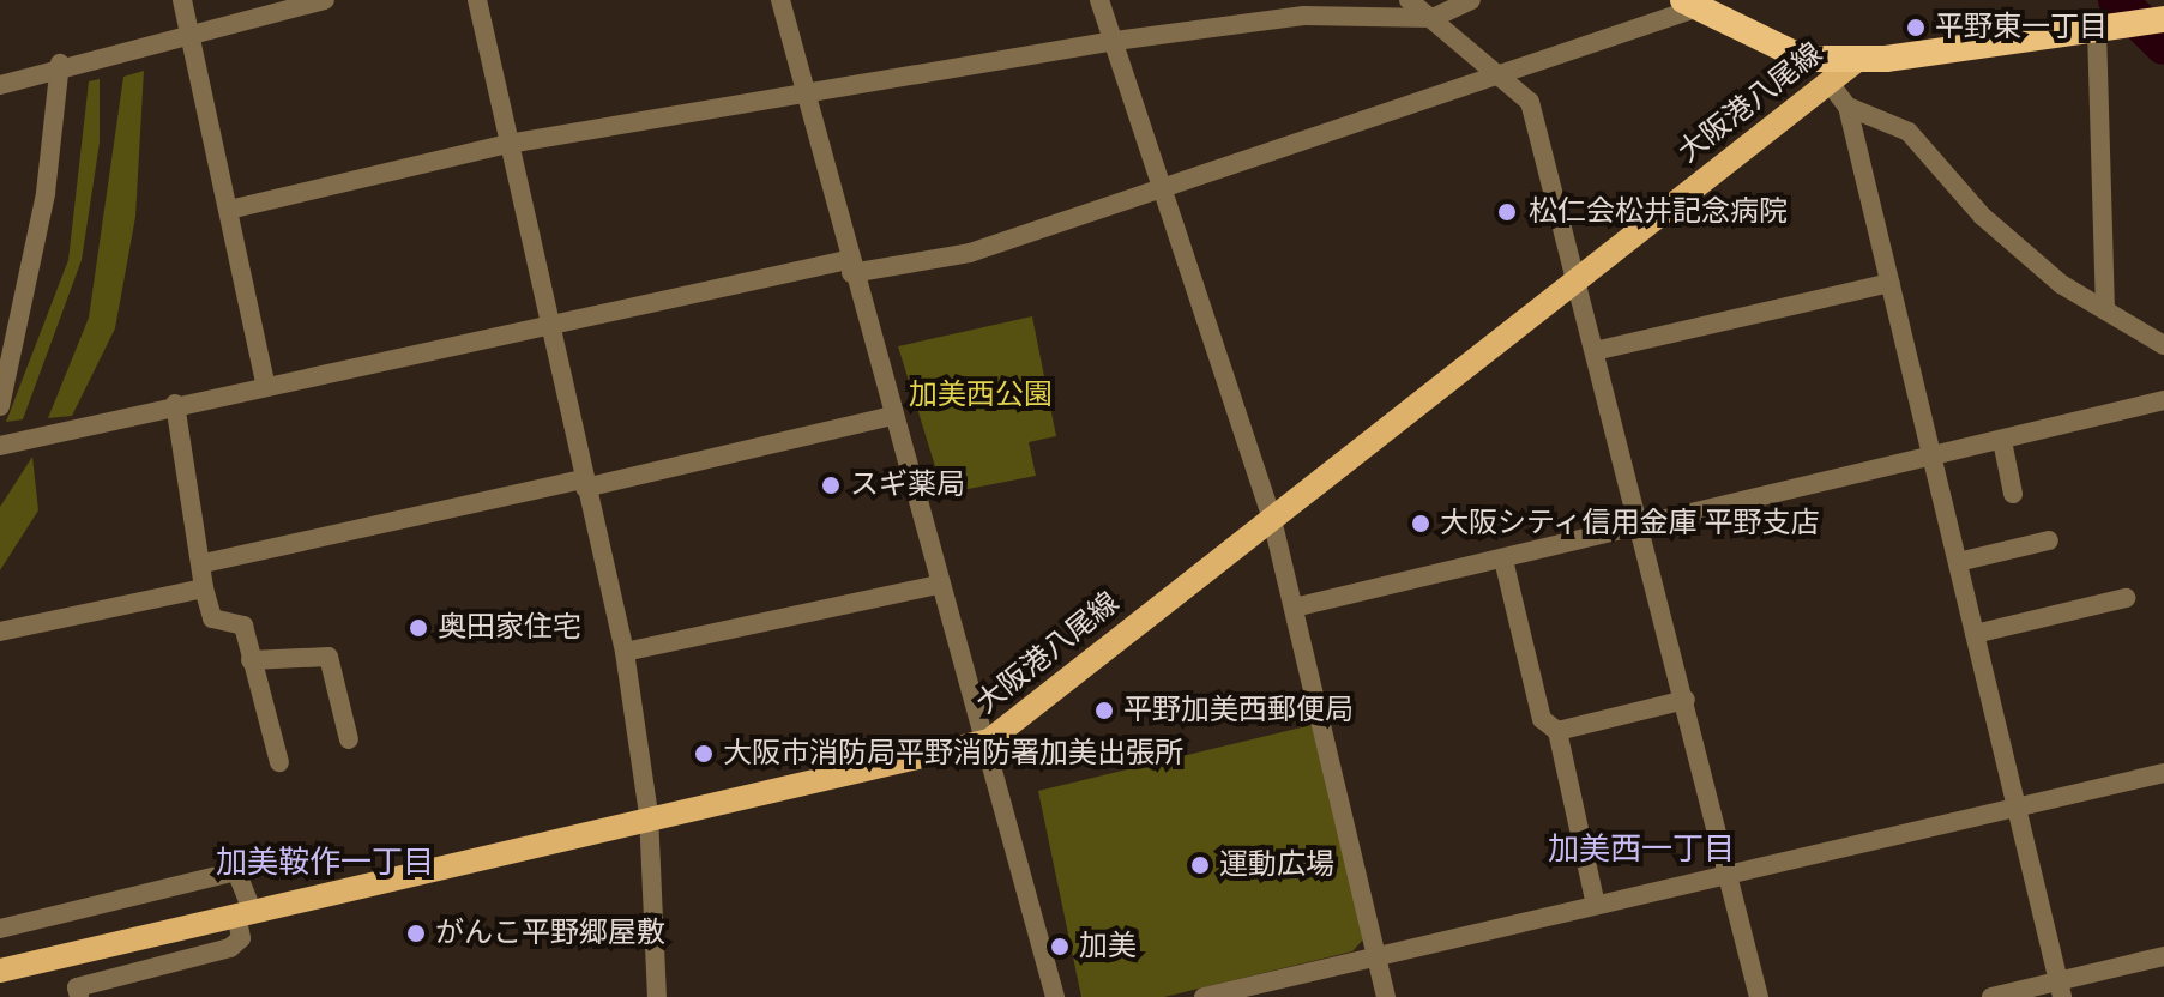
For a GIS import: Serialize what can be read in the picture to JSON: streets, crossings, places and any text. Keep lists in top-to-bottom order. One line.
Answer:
{"streets":{"main road":["大阪港八尾線"]},"districts":["加美西一丁目","加美鞍作一丁目"],"parks":["加美西公園"],"places":["平野東一丁目","松仁会松井記念病院","スギ薬局","大阪シティ信用金庫 平野支店","奥田家住宅","平野加美西郵便局","大阪市消防局平野消防署加美出張所","運動広場","がんこ平野郷屋敷","加美"]}
